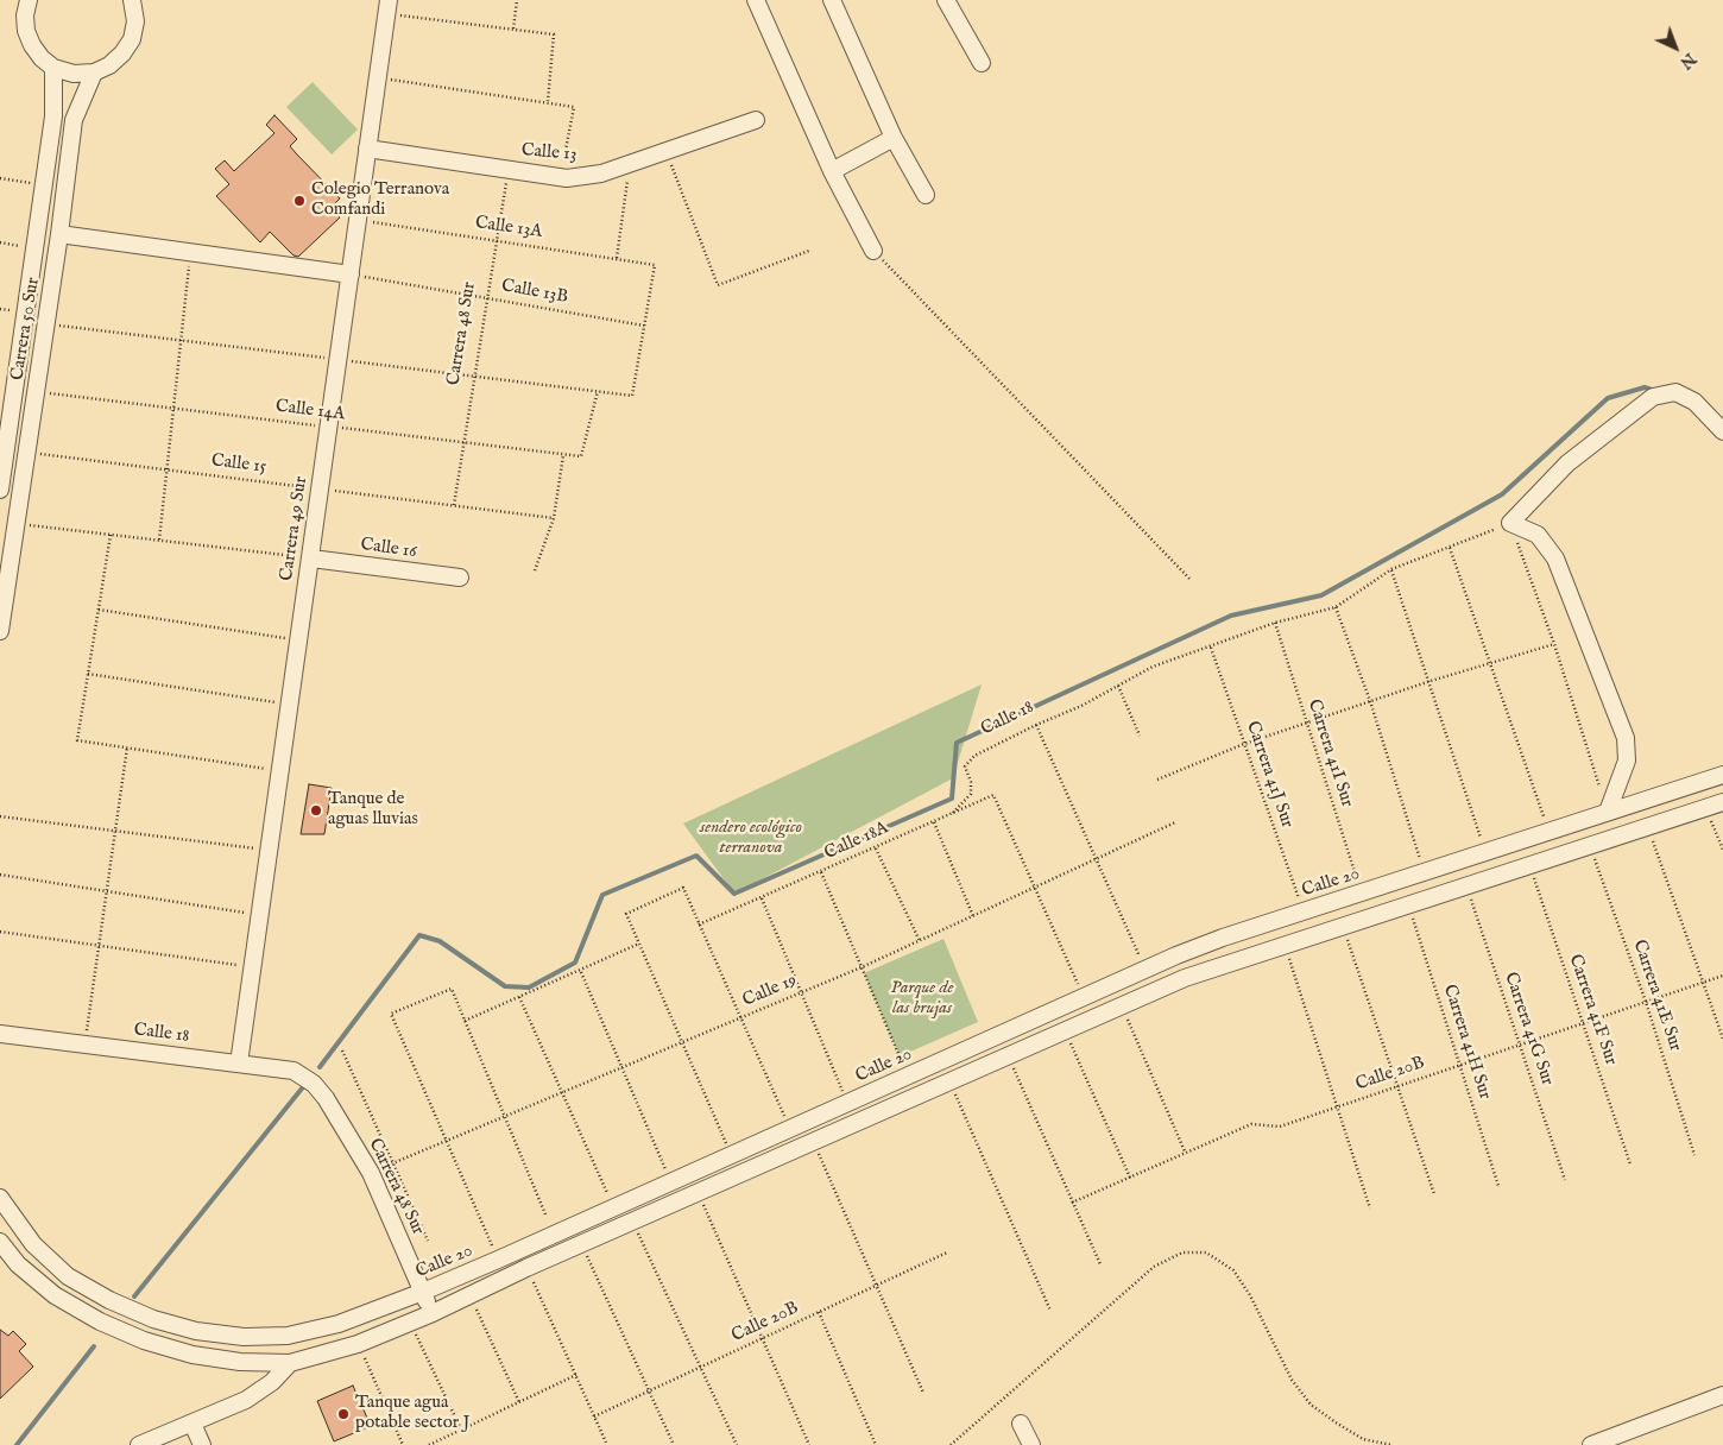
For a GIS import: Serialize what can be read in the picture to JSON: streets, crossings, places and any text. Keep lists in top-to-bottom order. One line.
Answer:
{"streets":{"street":["Calle 13","Carrera 50 Sur","Carrera 48 Sur","Carrera 49 Sur","Calle 16","Calle 18","Calle 20"],"path":["Calle 13A","Calle 13B","Calle 14A","Calle 15","Carrera 41I Sur","Carrera 41J Sur","Calle 18A","Calle 19","Carrera 41E Sur","Carrera 41F Sur","Carrera 41G Sur","Carrera 41H Sur","Calle 20B"]},"crossings":[["Calle 13","Carrera 48 Sur"],["Calle 13","Carrera 49 Sur"],["Calle 13A","Calle 13B"],["Calle 13A","Carrera 48 Sur"],["Calle 13A","Carrera 49 Sur"],["Calle 13B","Carrera 48 Sur"],["Calle 13B","Carrera 49 Sur"],["Carrera 50 Sur","Calle 14A"],["Carrera 50 Sur","Calle 15"],["Carrera 48 Sur","Calle 14A"],["Carrera 48 Sur","Calle 15"],["Carrera 48 Sur","Calle 18"],["Carrera 48 Sur","Calle 20"],["Carrera 48 Sur","Calle 19"],["Calle 14A","Carrera 49 Sur"],["Calle 15","Carrera 49 Sur"],["Carrera 49 Sur","Calle 16"],["Carrera 49 Sur","Calle 18"],["Calle 18","Carrera 41I Sur"],["Calle 18","Carrera 41J Sur"],["Calle 18","Calle 18A"],["Carrera 41I Sur","Calle 20"],["Carrera 41J Sur","Calle 20"],["Calle 18A","Calle 19"],["Carrera 41E Sur","Calle 20B"],["Carrera 41F Sur","Calle 20B"],["Carrera 41G Sur","Calle 20B"],["Carrera 41H Sur","Calle 20B"]],"parks":["sendero ecológico terranova","Parque de las brujas"],"places":["Colegio Terranova Comfandi","Tanque de aguas lluvias","Tanque agua potable sector J"],"north":"bottom right"}
